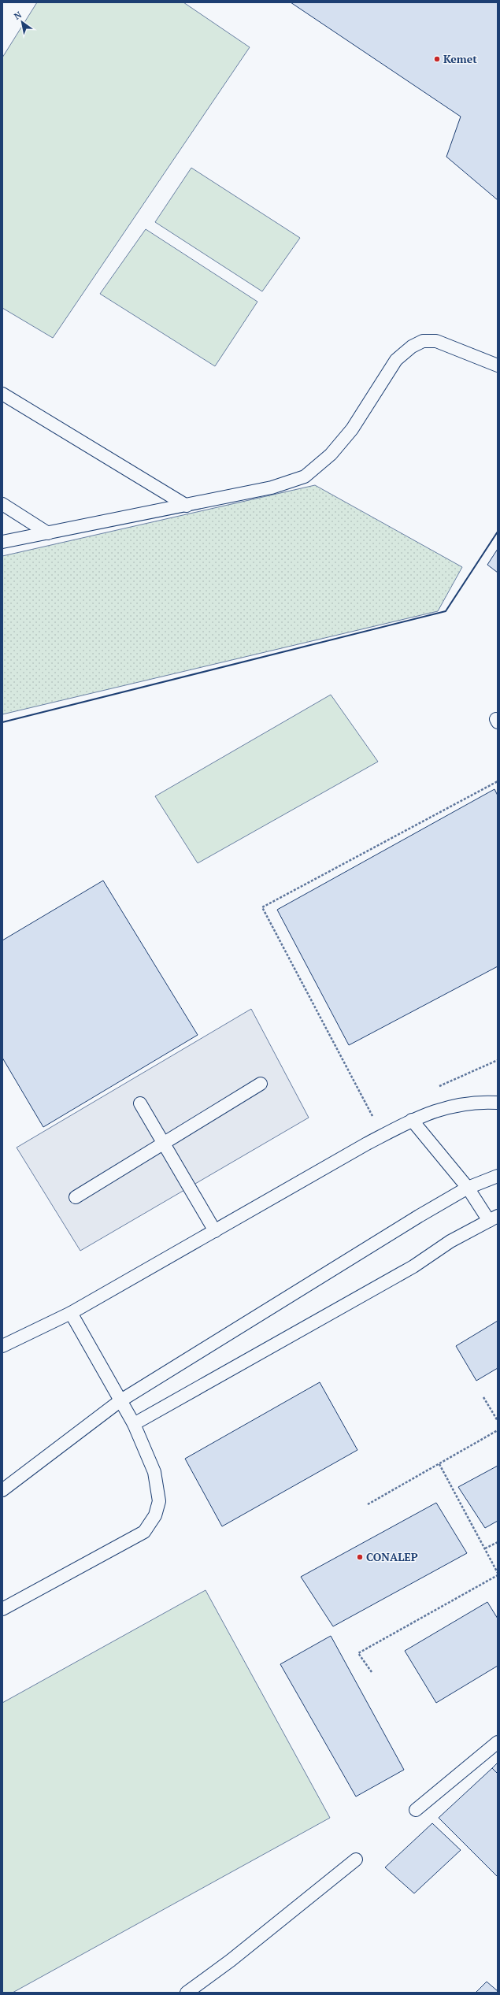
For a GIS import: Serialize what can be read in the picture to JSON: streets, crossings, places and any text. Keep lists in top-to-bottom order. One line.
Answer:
{"places":["Kemet","CONALEP"],"north":"top left"}
